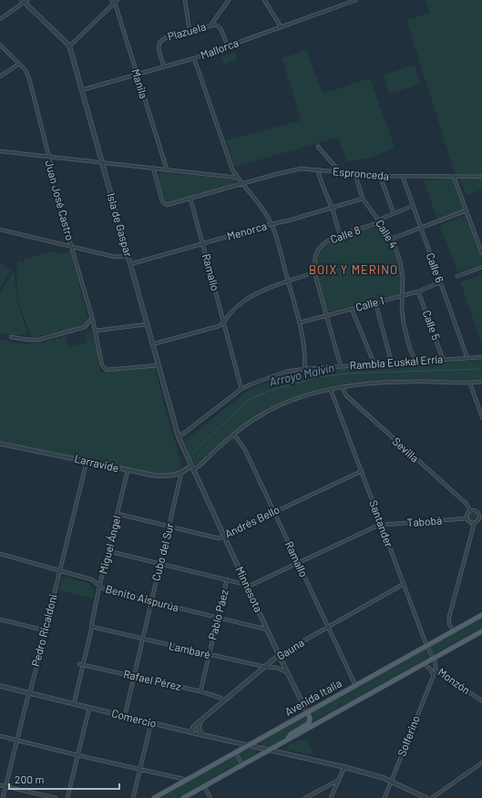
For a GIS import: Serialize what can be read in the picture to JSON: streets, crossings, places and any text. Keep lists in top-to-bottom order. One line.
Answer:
{"streets":{"main road":["Avenida Italia"],"street":["Plazuela","Mallorca","Manila","Espronceda","Juan José Castro","Isla de Gaspar","Menorca","Calle 4","Calle 8","Calle 6","Ramallo","Calle 1","Calle 5","Rambla Euskal Erría","Sevilla","Larravide","Andrés Bello","Tabobá","Santander","Miguel Ángel","Cubo del Sur","Minnesota","Benito Aispurúa","Pablo Páez","Pedro Ricaldoni","Gauna","Lambaré","Rafael Pérez","Monzón","Comercio","Solferino"]},"crossings":[["Plazuela","Mallorca"],["Mallorca","Manila"],["Mallorca","Isla de Gaspar"],["Espronceda","Calle 4"],["Espronceda","Calle 6"],["Espronceda","Ramallo"],["Juan José Castro","Isla de Gaspar"],["Isla de Gaspar","Menorca"],["Isla de Gaspar","Rambla Euskal Erría"],["Isla de Gaspar","Larravide"],["Isla de Gaspar","Minnesota"],["Menorca","Calle 4"],["Menorca","Ramallo"],["Calle 4","Calle 8"],["Calle 4","Calle 1"],["Calle 4","Rambla Euskal Erría"],["Calle 8","Calle 1"],["Calle 6","Calle 1"],["Calle 6","Rambla Euskal Erría"],["Ramallo","Rambla Euskal Erría"],["Ramallo","Andrés Bello"],["Ramallo","Gauna"],["Ramallo","Avenida Italia"],["Calle 1","Calle 5"],["Calle 5","Rambla Euskal Erría"],["Rambla Euskal Erría","Sevilla"],["Rambla Euskal Erría","Larravide"],["Rambla Euskal Erría","Santander"],["Rambla Euskal Erría","Minnesota"],["Sevilla","Tabobá"],["Larravide","Miguel Ángel"],["Larravide","Cubo del Sur"],["Larravide","Minnesota"],["Larravide","Pedro Ricaldoni"],["Andrés Bello","Santander"],["Andrés Bello","Miguel Ángel"],["Andrés Bello","Cubo del Sur"],["Andrés Bello","Minnesota"],["Tabobá","Santander"],["Santander","Gauna"],["Santander","Monzón"],["Santander","Avenida Italia"],["Miguel Ángel","Benito Aispurúa"],["Miguel Ángel","Lambaré"],["Miguel Ángel","Rafael Pérez"],["Miguel Ángel","Comercio"],["Cubo del Sur","Benito Aispurúa"],["Cubo del Sur","Lambaré"],["Cubo del Sur","Rafael Pérez"],["Cubo del Sur","Comercio"],["Minnesota","Benito Aispurúa"],["Minnesota","Gauna"],["Minnesota","Lambaré"],["Minnesota","Avenida Italia"],["Benito Aispurúa","Pablo Páez"],["Benito Aispurúa","Pedro Ricaldoni"],["Pablo Páez","Lambaré"],["Pablo Páez","Rafael Pérez"],["Pedro Ricaldoni","Comercio"],["Gauna","Lambaré"],["Gauna","Rafael Pérez"],["Gauna","Comercio"],["Monzón","Solferino"],["Avenida Italia","Comercio"],["Comercio","Solferino"]],"districts":["BOIX Y MERINO"],"water":["Arroyo Malvín"],"scale_bar":"200 m"}
